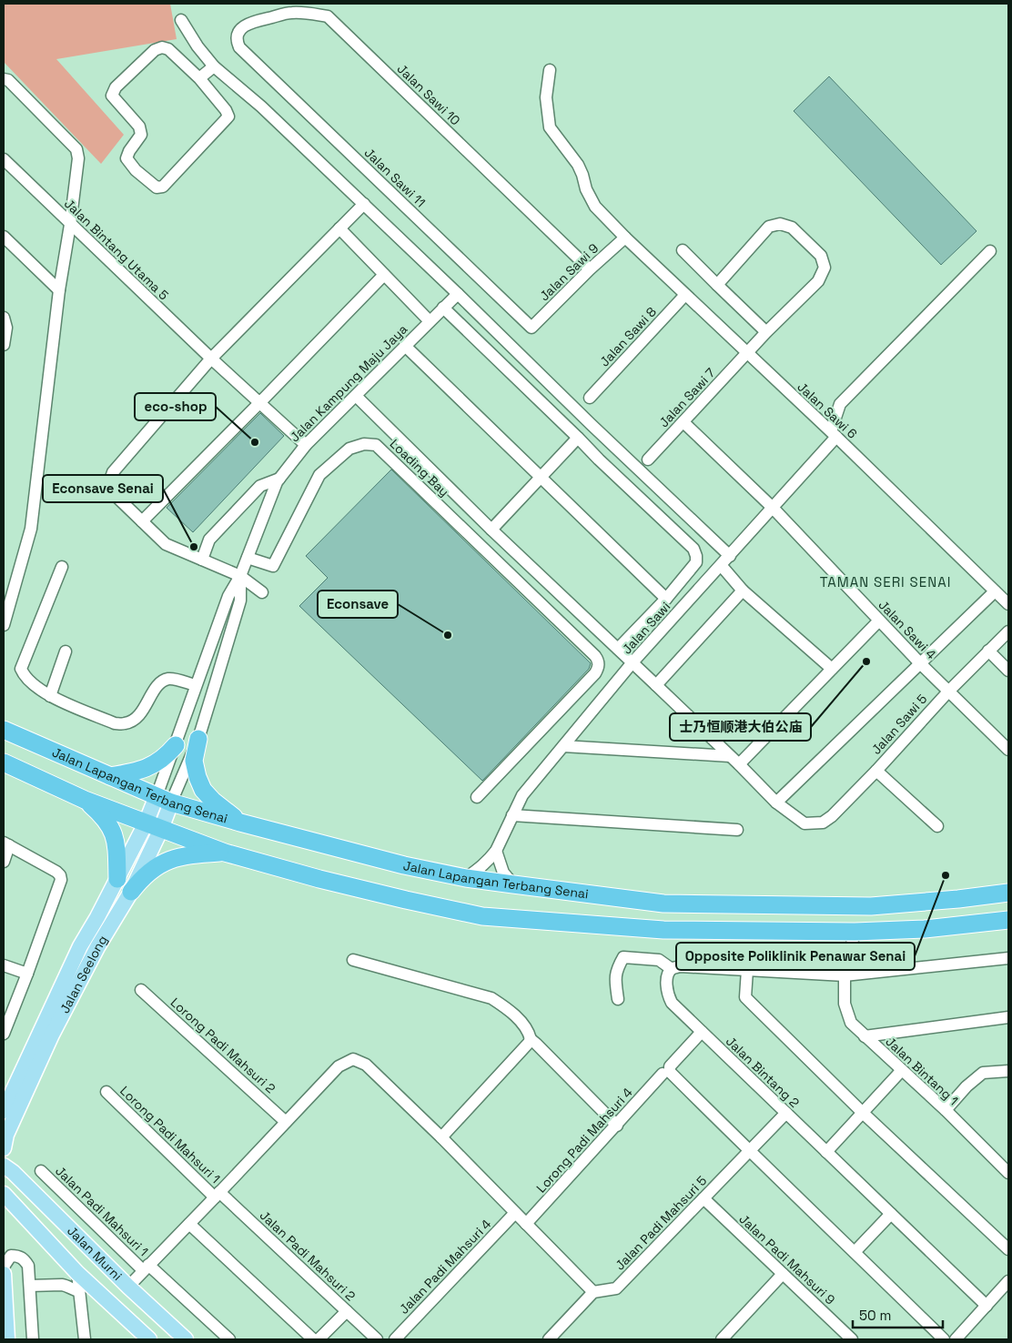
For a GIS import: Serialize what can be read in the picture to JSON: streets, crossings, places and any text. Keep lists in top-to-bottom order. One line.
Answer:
{"streets":{"highway":["Jalan Lapangan Terbang Senai"],"main road":["Jalan Seelong","Jalan Murni"],"street":["Jalan Sawi 10","Jalan Sawi 11","Jalan Bintang Utama 5","Jalan Sawi 9","Jalan Sawi 8","Jalan Kampung Maju Jaya","Jalan Sawi 7","Jalan Sawi 6","Loading Bay","Jalan Sawi","Jalan Sawi 4","Jalan Sawi 5","Lorong Padi Mahsuri 2","Jalan Bintang 1","Jalan Bintang 2","Lorong Padi Mahsuri 1","Lorong Padi Mahsuri 4","Jalan Padi Mahsuri 1","Jalan Padi Mahsuri 5","Jalan Padi Mahsuri 2","Jalan Padi Mahsuri 9","Jalan Padi Mahsuri 4"]},"crossings":[["Jalan Sawi 10","Jalan Sawi 11"],["Jalan Sawi 10","Jalan Sawi 9"],["Jalan Sawi 11","Jalan Sawi 9"],["Jalan Bintang Utama 5","Jalan Kampung Maju Jaya"],["Jalan Sawi 9","Jalan Sawi 6"],["Jalan Sawi 8","Jalan Sawi 6"],["Jalan Kampung Maju Jaya","Loading Bay"],["Jalan Kampung Maju Jaya","Jalan Lapangan Terbang Senai"],["Jalan Kampung Maju Jaya","Jalan Seelong"],["Jalan Sawi 7","Jalan Sawi 6"],["Jalan Sawi 7","Jalan Sawi 4"],["Jalan Sawi 6","Jalan Sawi"],["Jalan Sawi","Jalan Sawi 4"],["Jalan Sawi","Jalan Lapangan Terbang Senai"],["Jalan Sawi 4","Jalan Sawi 5"],["Jalan Lapangan Terbang Senai","Jalan Seelong"],["Jalan Bintang 2","Jalan Padi Mahsuri 5"],["Lorong Padi Mahsuri 1","Jalan Padi Mahsuri 2"],["Jalan Padi Mahsuri 5","Jalan Padi Mahsuri 9"]],"districts":["TAMAN SERI SENAI"],"places":["eco-shop","Econsave Senai","Econsave","士乃恒顺港大伯公庙","Opposite Poliklinik Penawar Senai"],"scale_bar":"50 m"}
